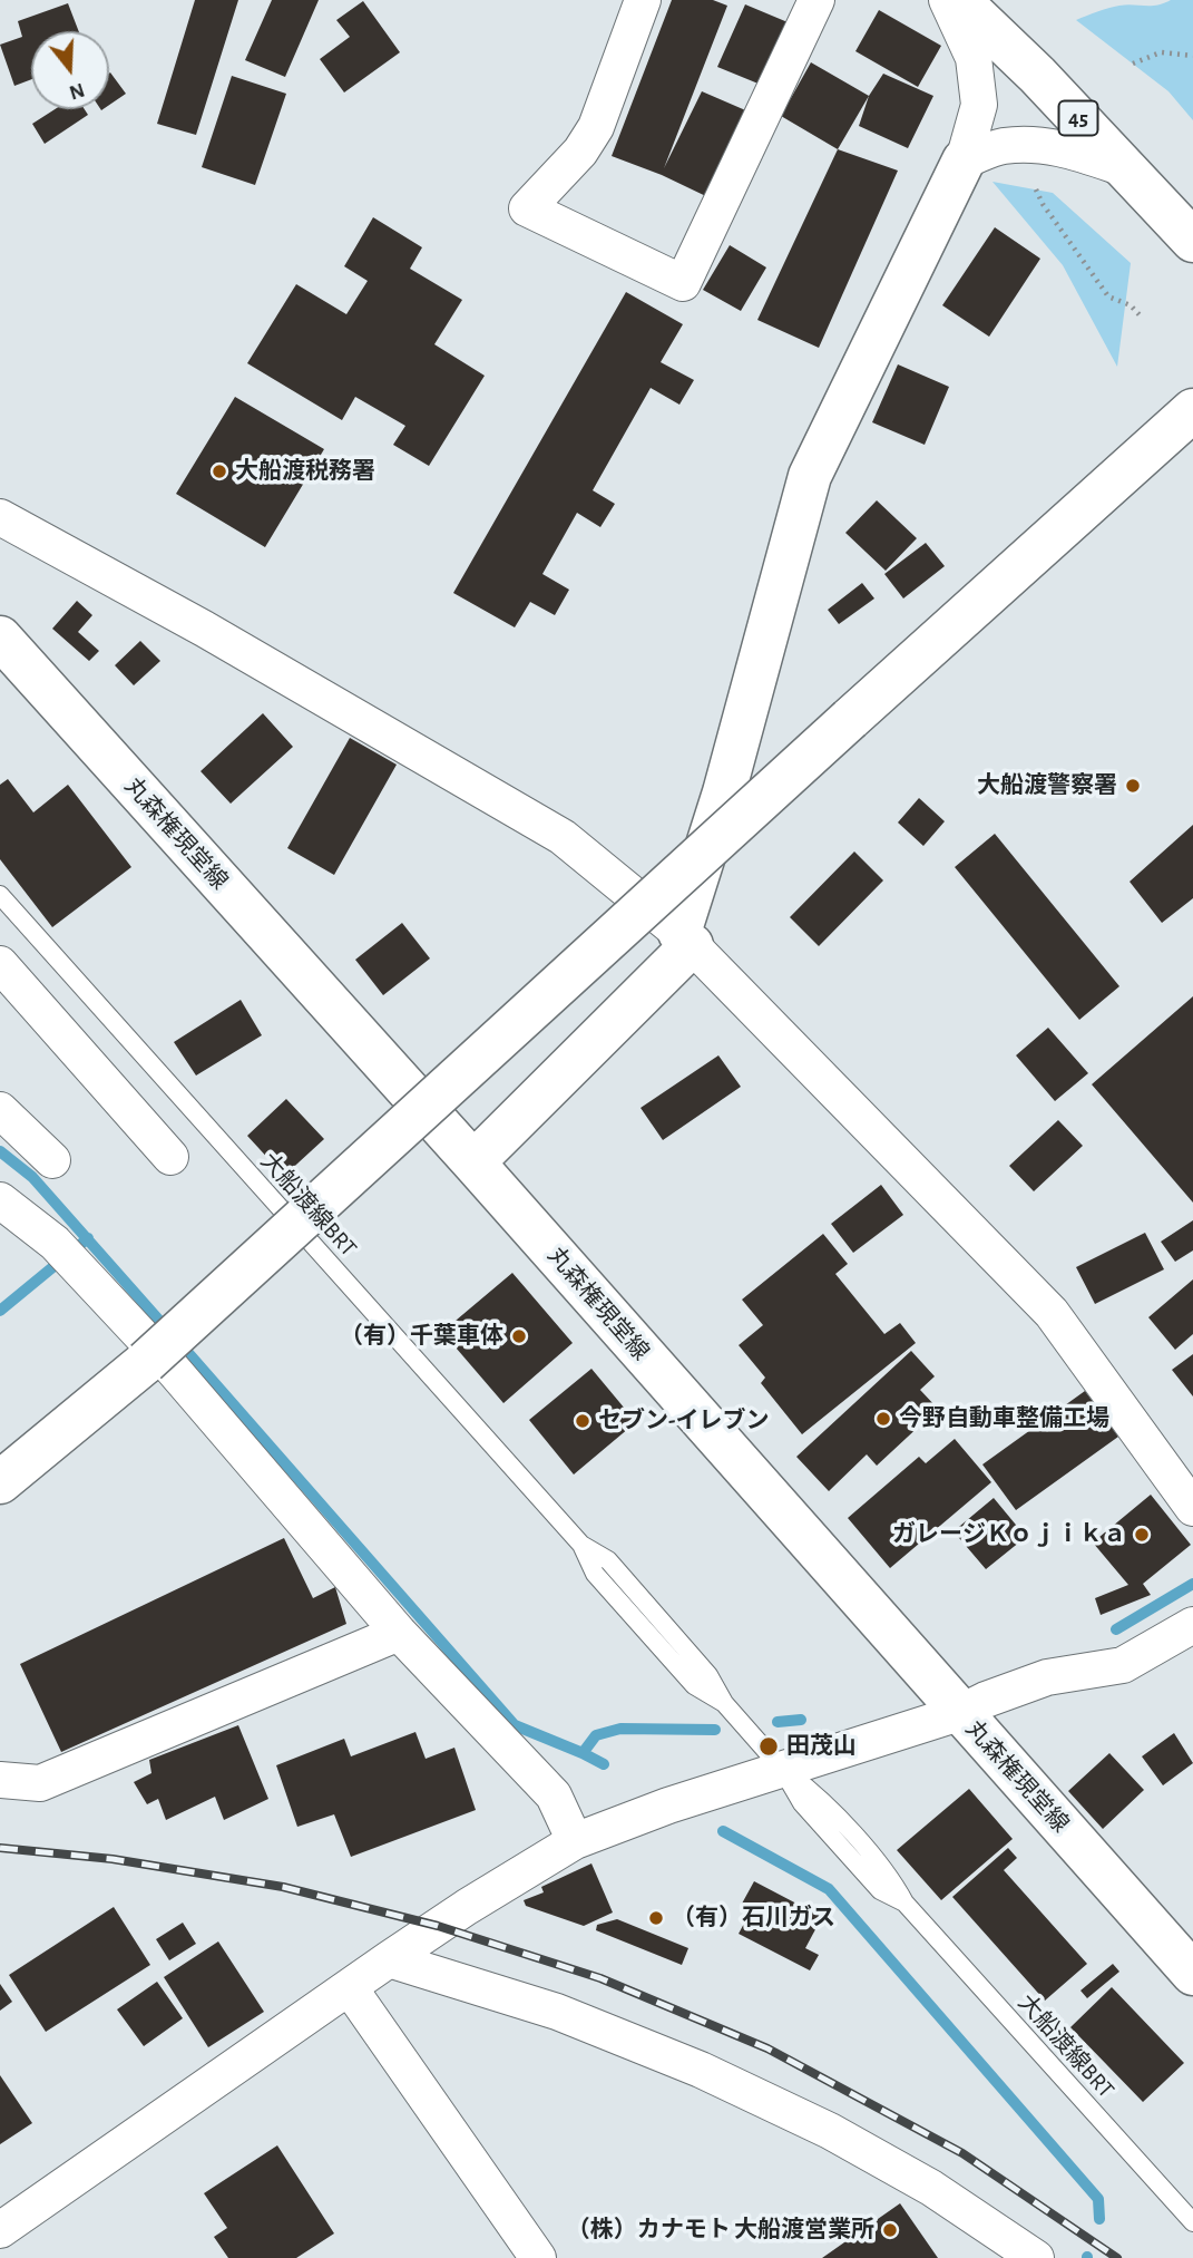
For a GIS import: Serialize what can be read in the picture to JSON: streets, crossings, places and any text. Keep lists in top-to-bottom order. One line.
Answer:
{"streets":{"main road":["45","丸森権現堂線"],"lane":["大船渡線BRT"]},"places":["大船渡税務署","大船渡警察署","（有）千葉車体","今野自動車整備工場","セブン-イレブン","ガレージＫｏｊｉｋａ","田茂山","（有）石川ガス","（株）カナモト 大船渡営業所"],"north":"bottom"}
